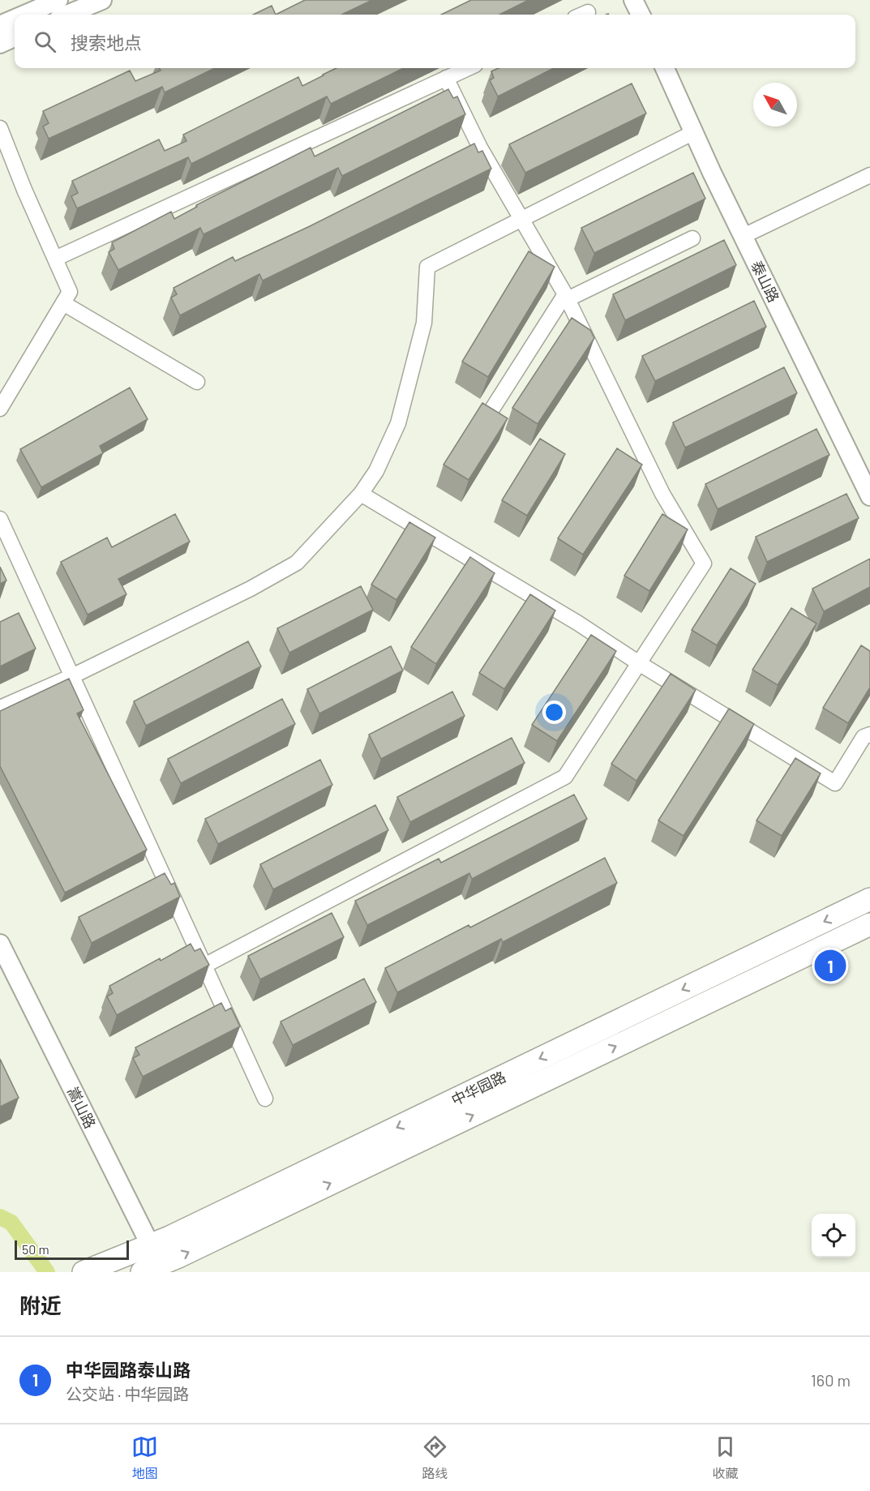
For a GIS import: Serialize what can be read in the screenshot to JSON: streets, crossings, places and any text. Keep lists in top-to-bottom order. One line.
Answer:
{"streets":{"main road":["中华园路"],"street":["泰山路","嵩山路"]},"crossings":[["中华园路","嵩山路"]],"scale_bar":"50 m","north":"top left","page":{"search":"搜索地点","pins":"1","scale":"50 m","heading":"附近","list":[{"mark":"1","name":"中华园路泰山路","note":"公交站 · 中华园路","value":"160 m"}],"nav":["地图","路线","收藏"]}}
